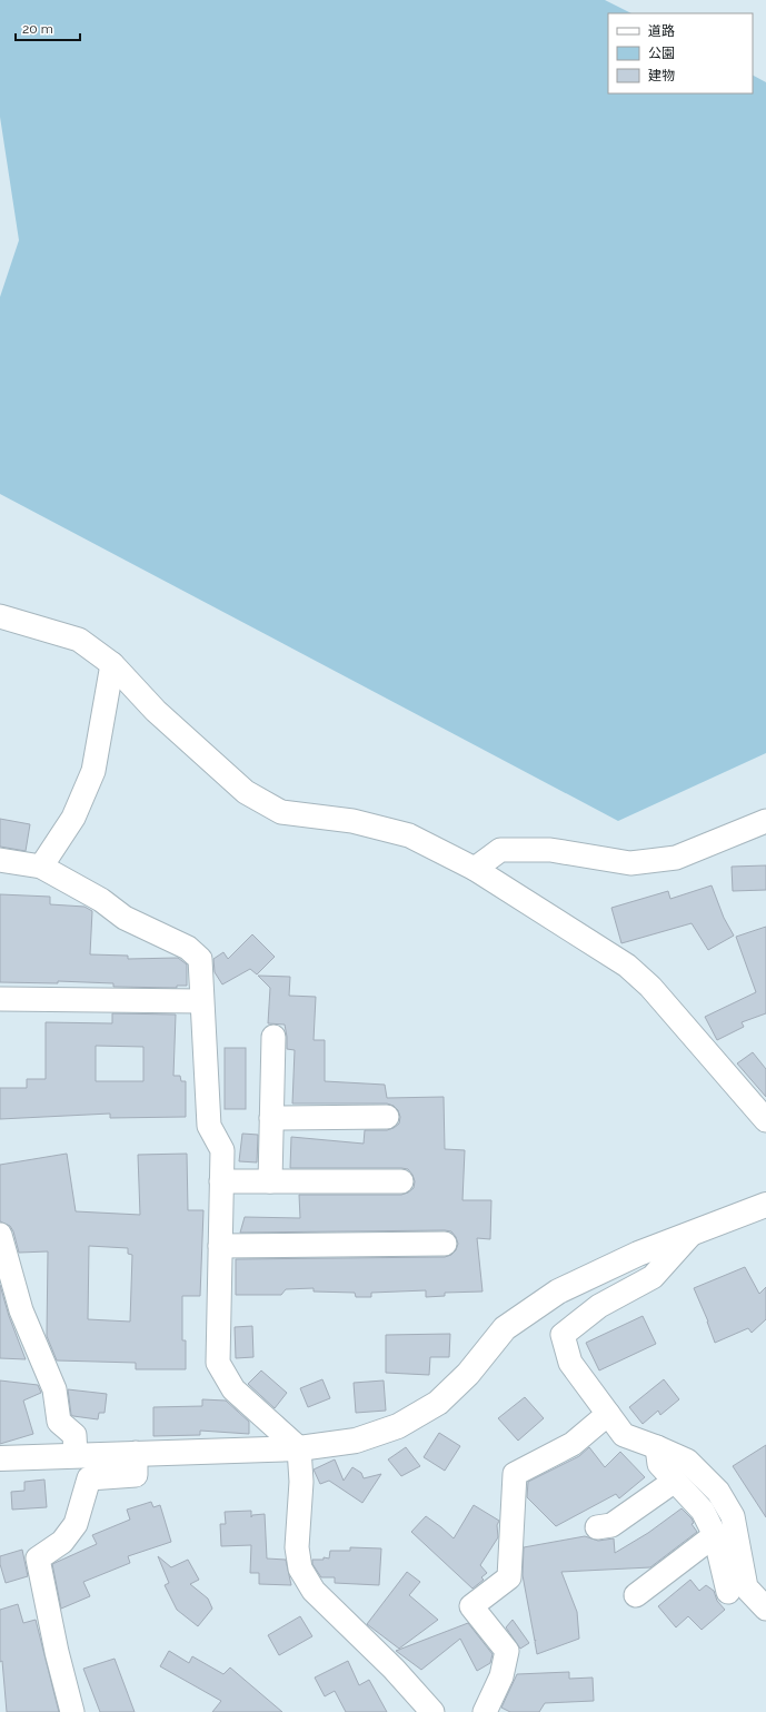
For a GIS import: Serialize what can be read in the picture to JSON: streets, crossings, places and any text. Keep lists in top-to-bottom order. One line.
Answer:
{"legend":["道路","公園","建物"],"scale_bar":"20 m"}
